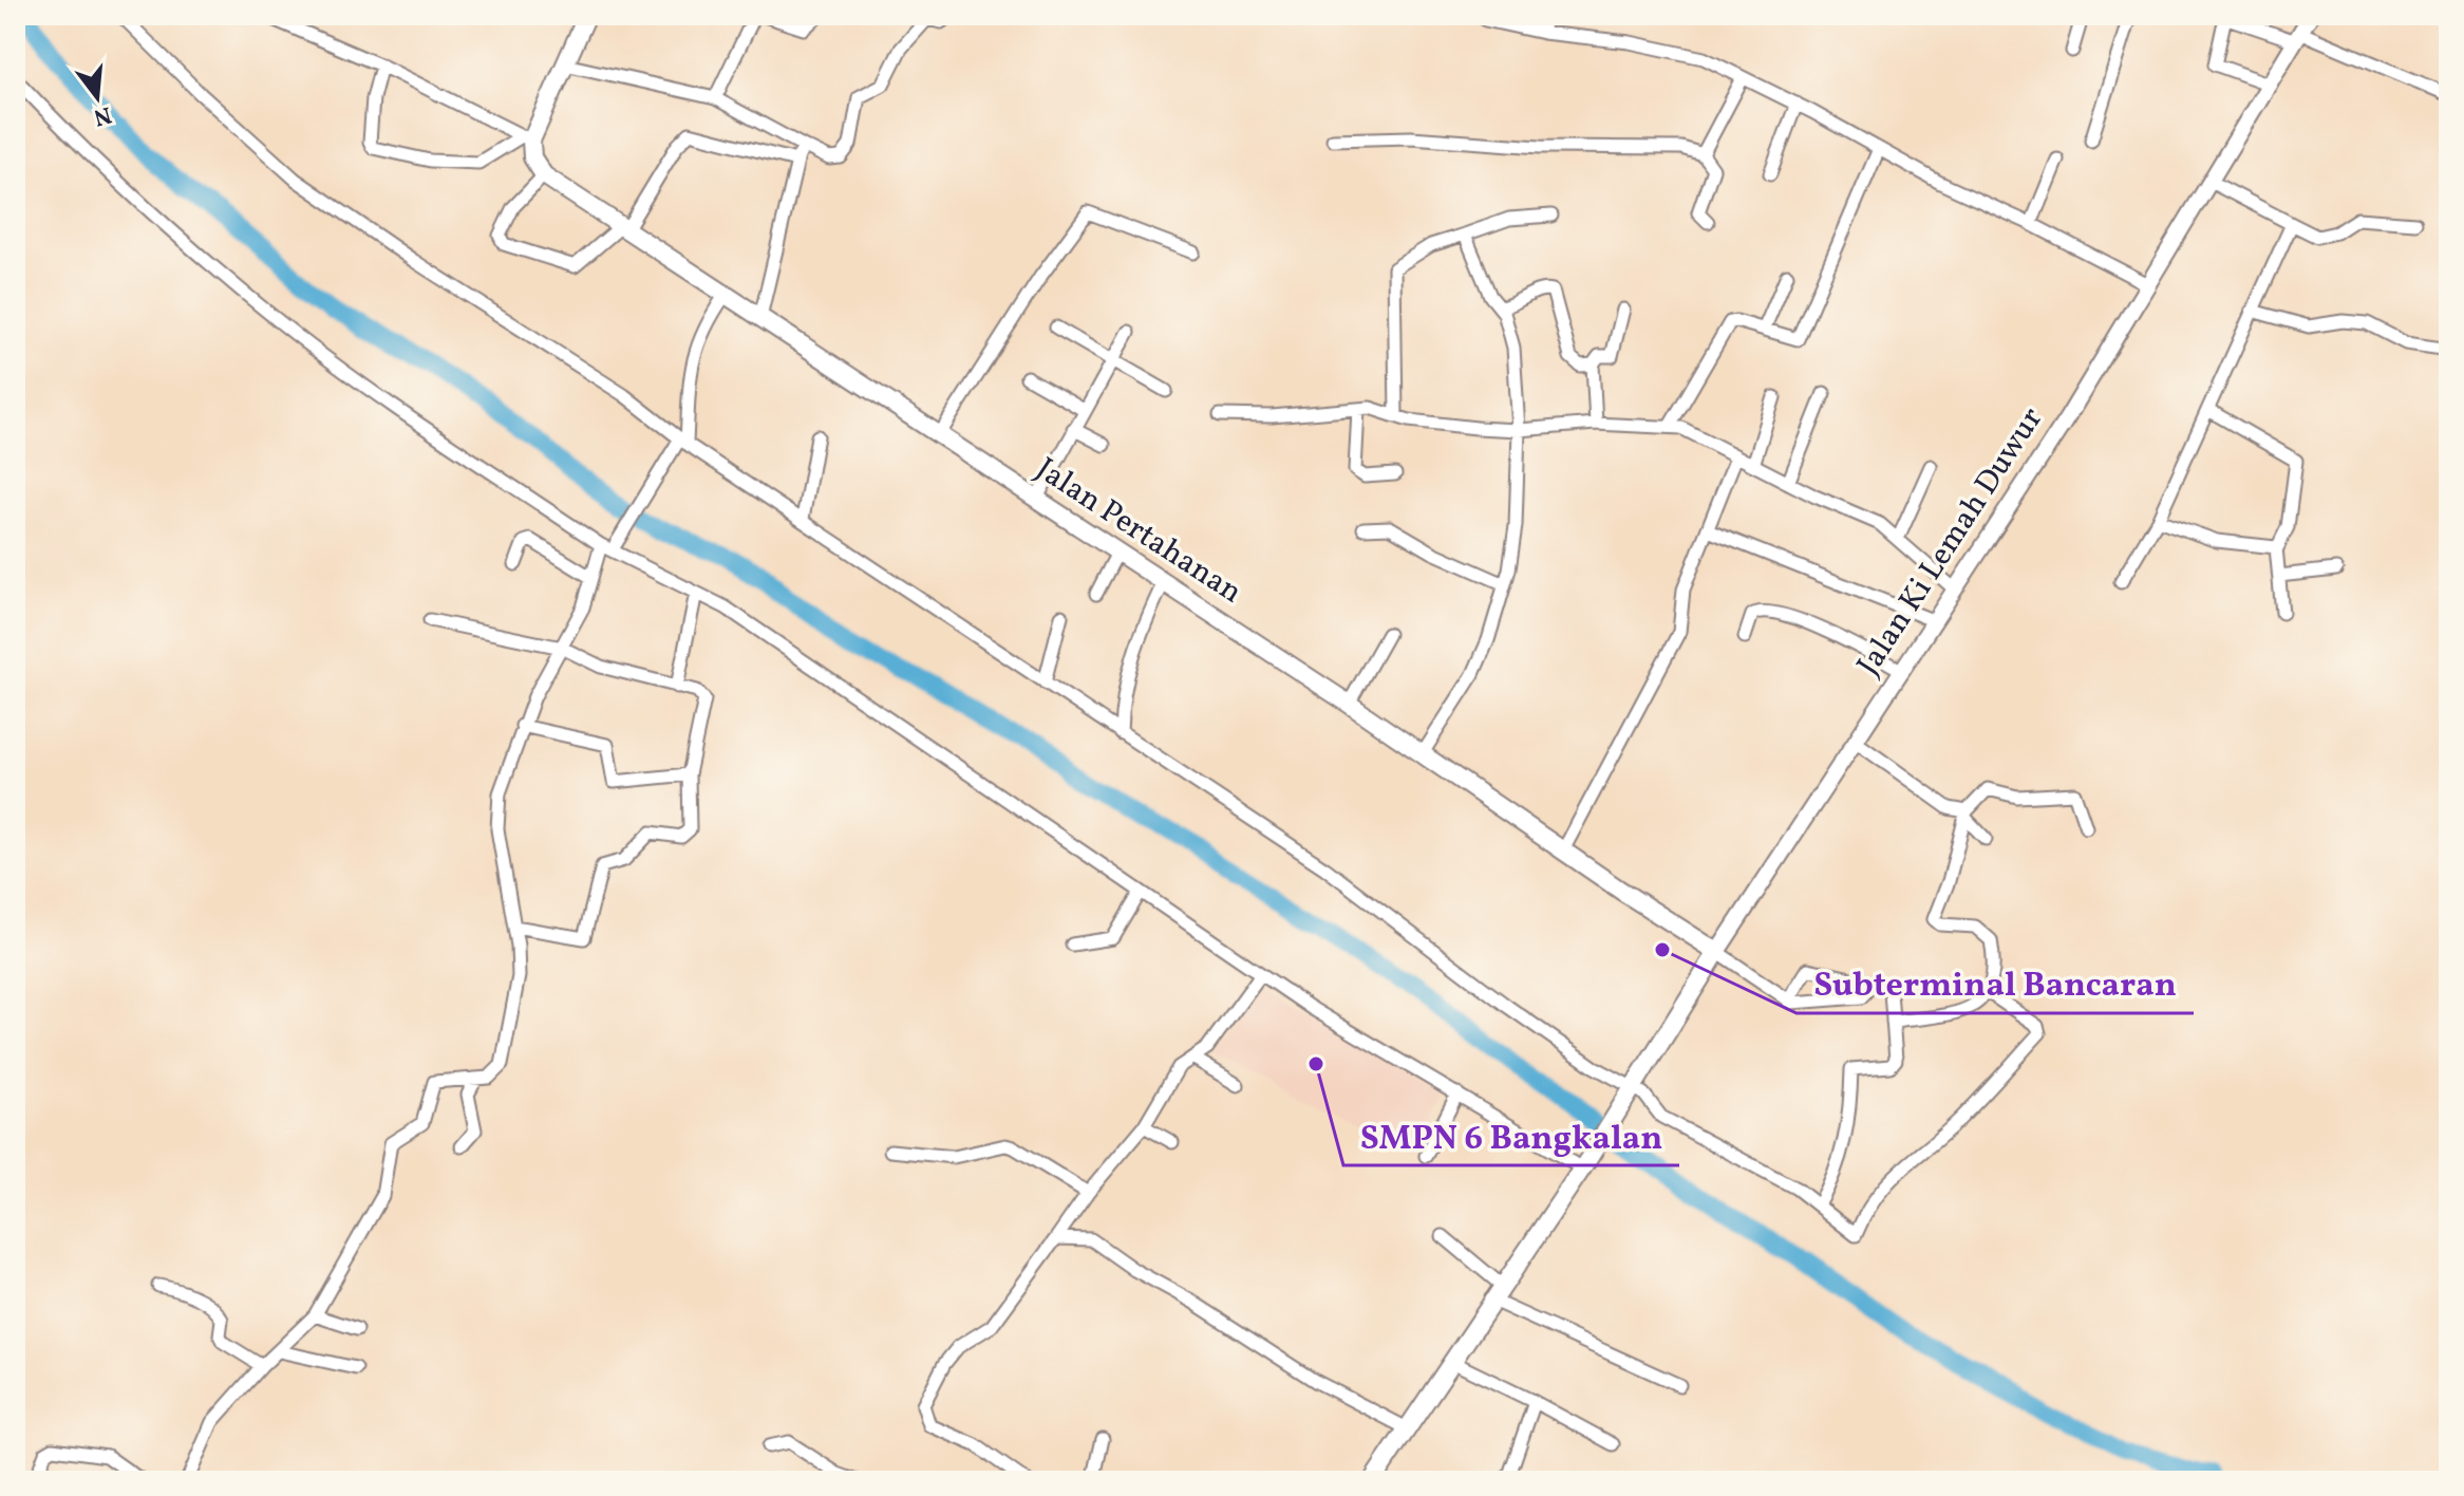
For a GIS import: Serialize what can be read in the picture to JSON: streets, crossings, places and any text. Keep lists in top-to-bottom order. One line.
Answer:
{"streets":{"highway":["Jalan Pertahanan","Jalan Ki Lemah Duwur"]},"crossings":[["Jalan Pertahanan","Jalan Ki Lemah Duwur"]],"places":["Subterminal Bancaran","SMPN 6 Bangkalan"],"north":"bottom"}
